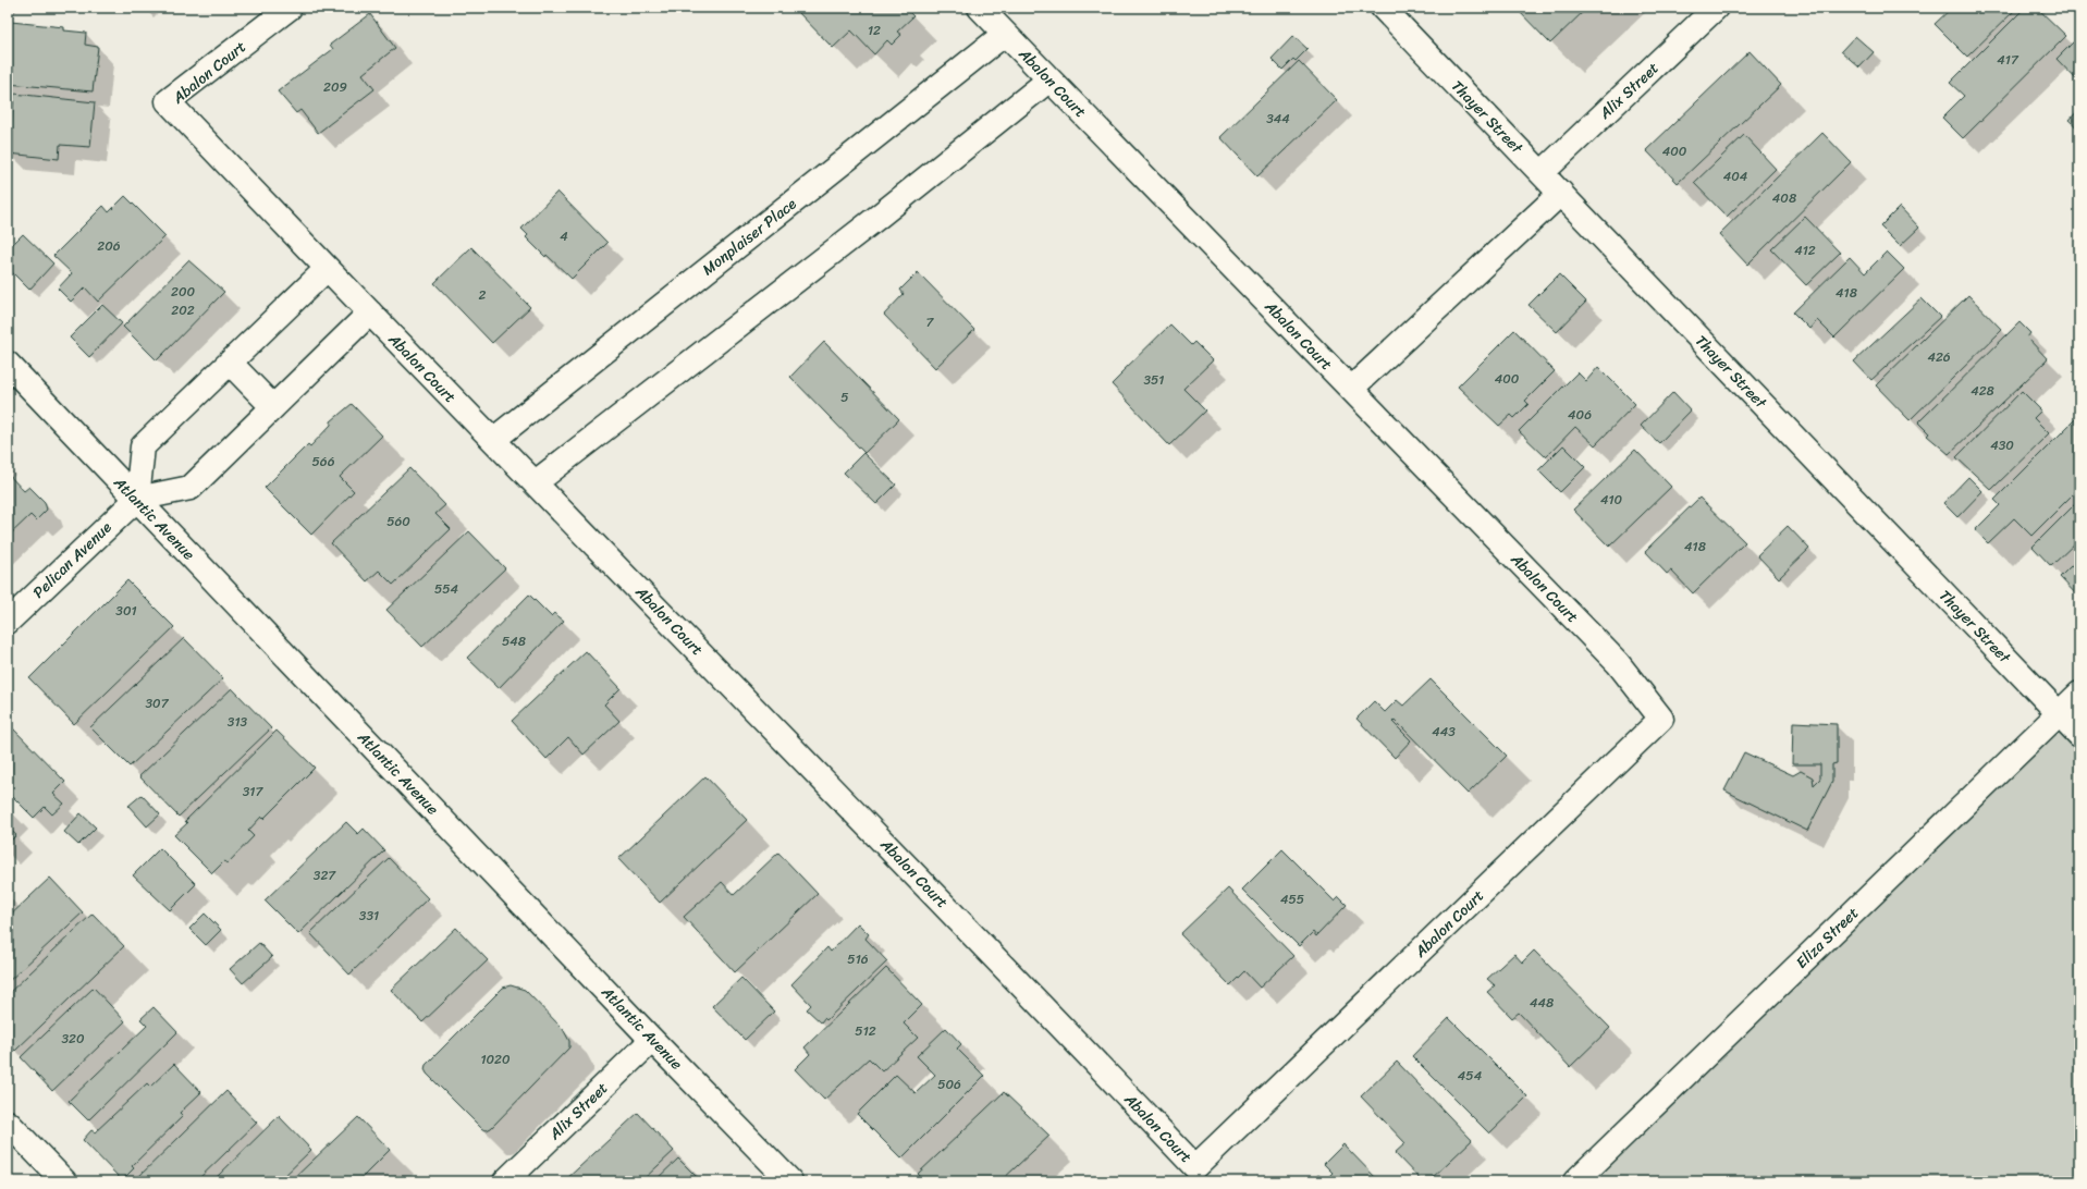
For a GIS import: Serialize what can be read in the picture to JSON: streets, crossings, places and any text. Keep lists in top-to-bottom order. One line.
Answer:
{"streets":{"street":["Abalon Court","Alix Street","Thayer Street","Monplaiser Place","Atlantic Avenue","Pelican Avenue","Eliza Street"]},"crossings":[["Abalon Court","Monplaiser Place"],["Alix Street","Thayer Street"],["Alix Street","Atlantic Avenue"],["Thayer Street","Eliza Street"],["Atlantic Avenue","Pelican Avenue"]],"house_numbers":["12","417","209","344","400","404","408","4","206","412","200","418","2","202","7","426","400","351","428","5","406","430","566","410","560","418","554","301","548","307","313","443","317","327","455","331","516","448","512","320","1020","454","506"]}
